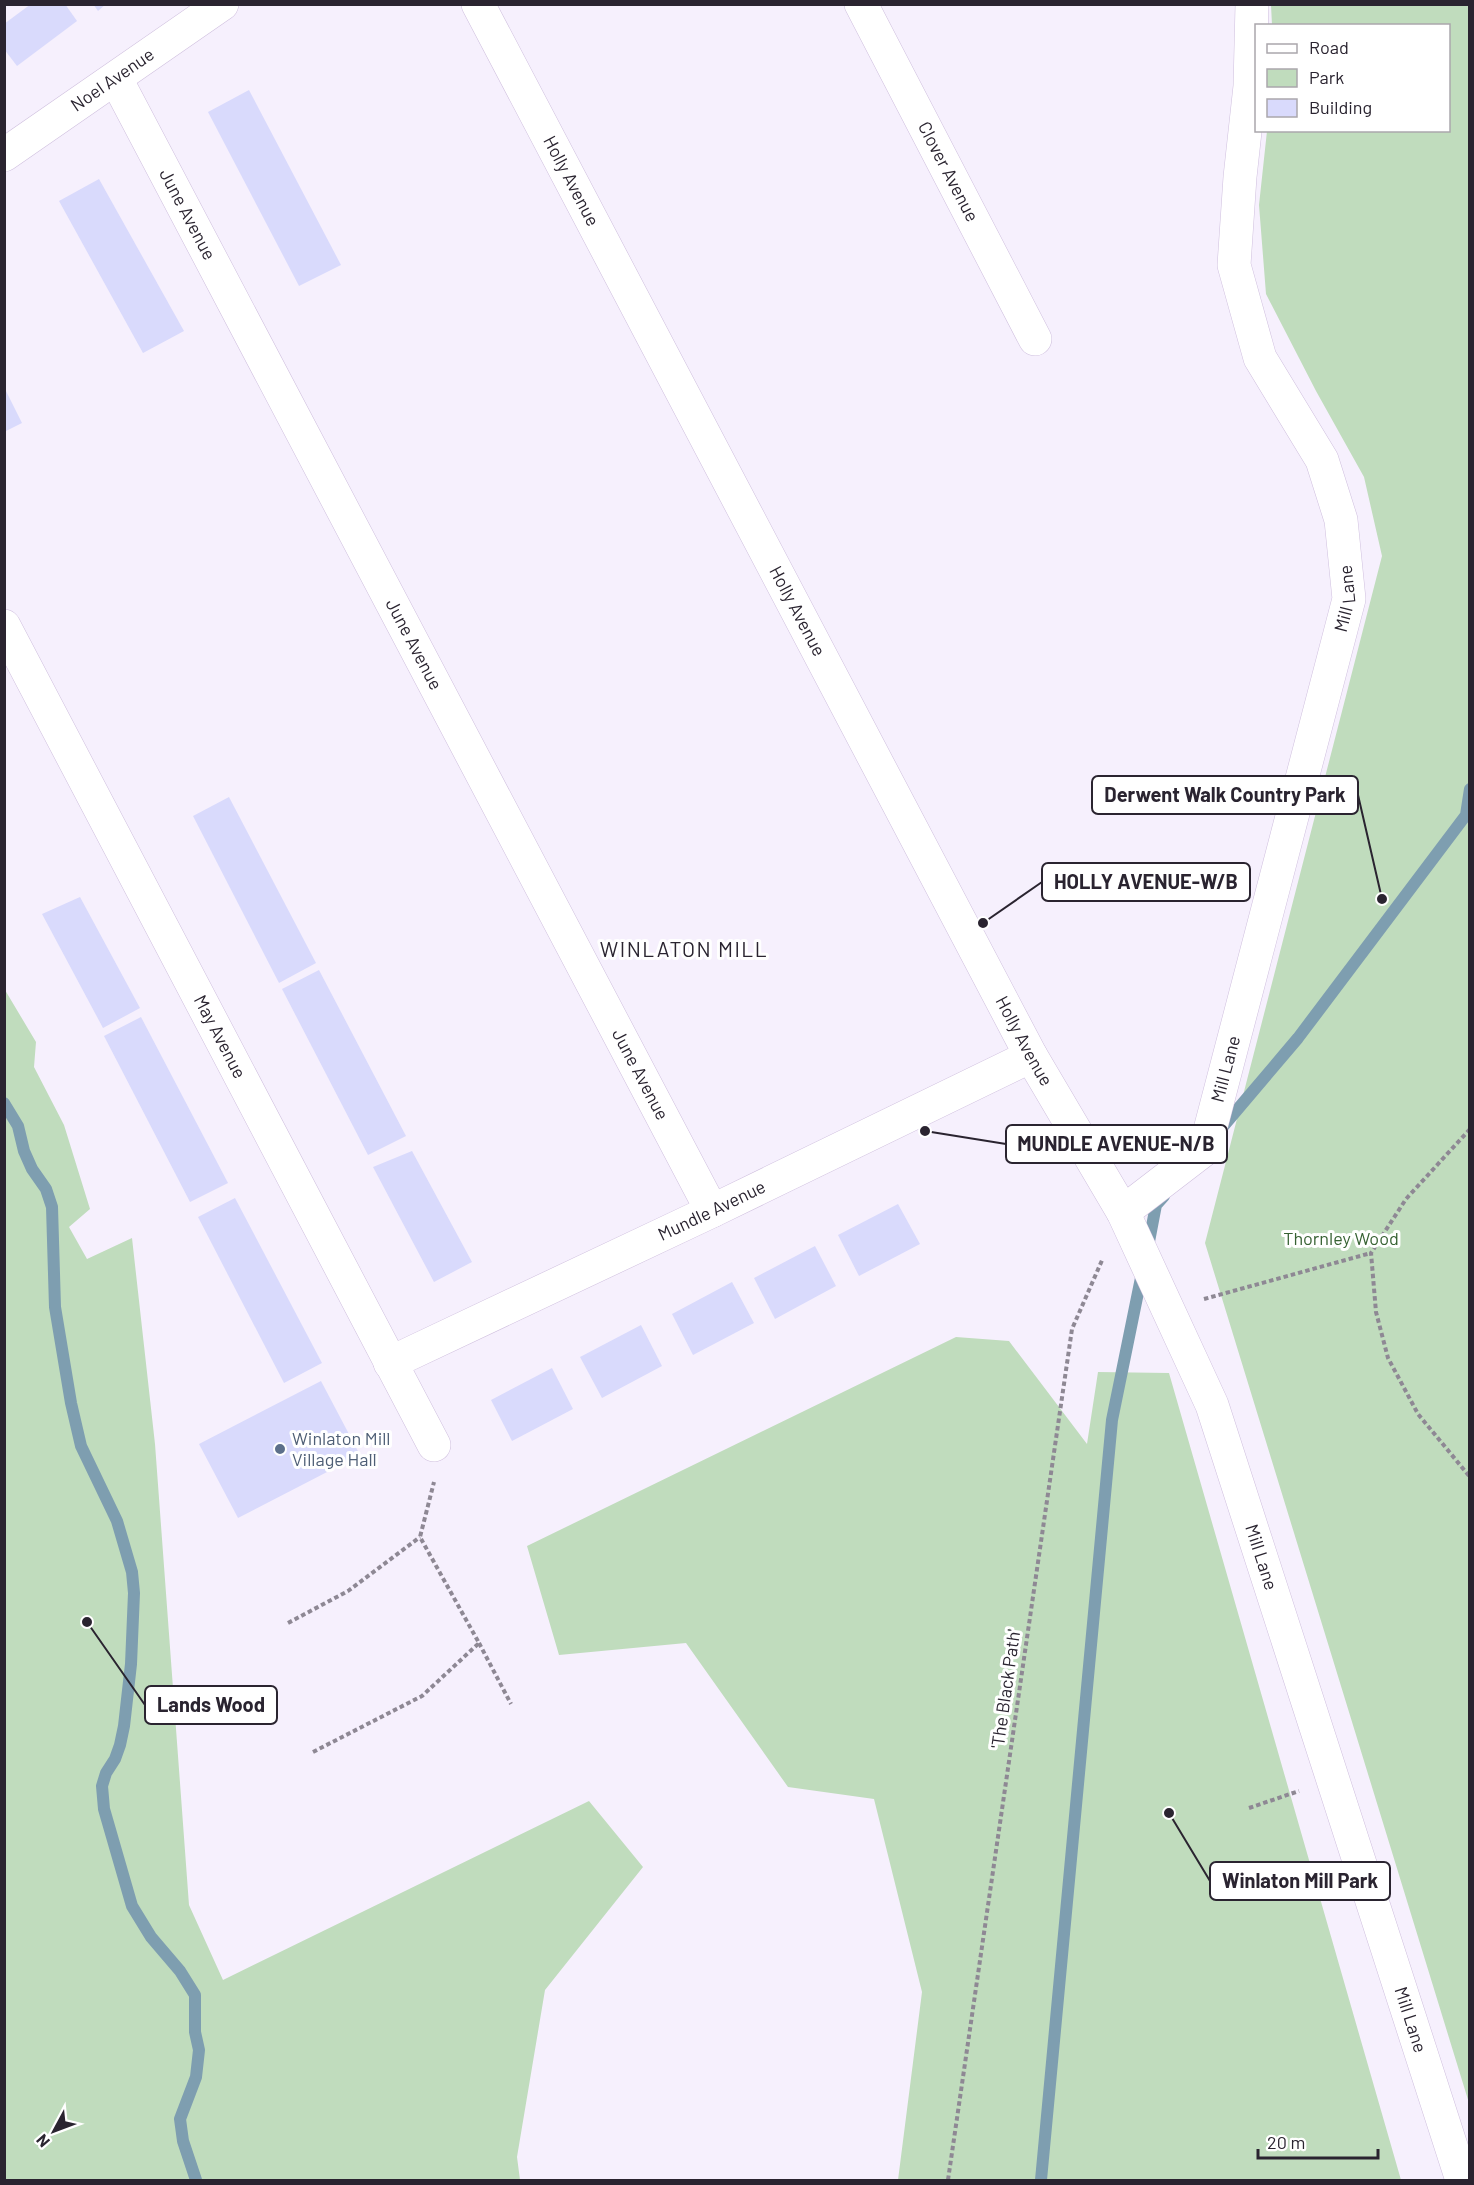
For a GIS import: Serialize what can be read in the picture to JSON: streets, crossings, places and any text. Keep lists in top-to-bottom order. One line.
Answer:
{"streets":{"street":["Noel Avenue","Clover Avenue","Holly Avenue","June Avenue","Mill Lane","May Avenue","Mundle Avenue"],"path":["'The Black Path'"]},"crossings":[["Noel Avenue","June Avenue"],["Holly Avenue","Mill Lane"],["Holly Avenue","Mundle Avenue"],["Holly Avenue","'The Black Path'"],["June Avenue","Mundle Avenue"],["Mill Lane","'The Black Path'"],["May Avenue","Mundle Avenue"]],"districts":["WINLATON MILL"],"parks":["Thornley Wood"],"places":["Derwent Walk Country Park","HOLLY AVENUE-W/B","MUNDLE AVENUE-N/B","Winlaton Mill Village Hall","Lands Wood","Winlaton Mill Park"],"legend":["Road","Park","Building"],"scale_bar":"20 m","north":"bottom left"}
